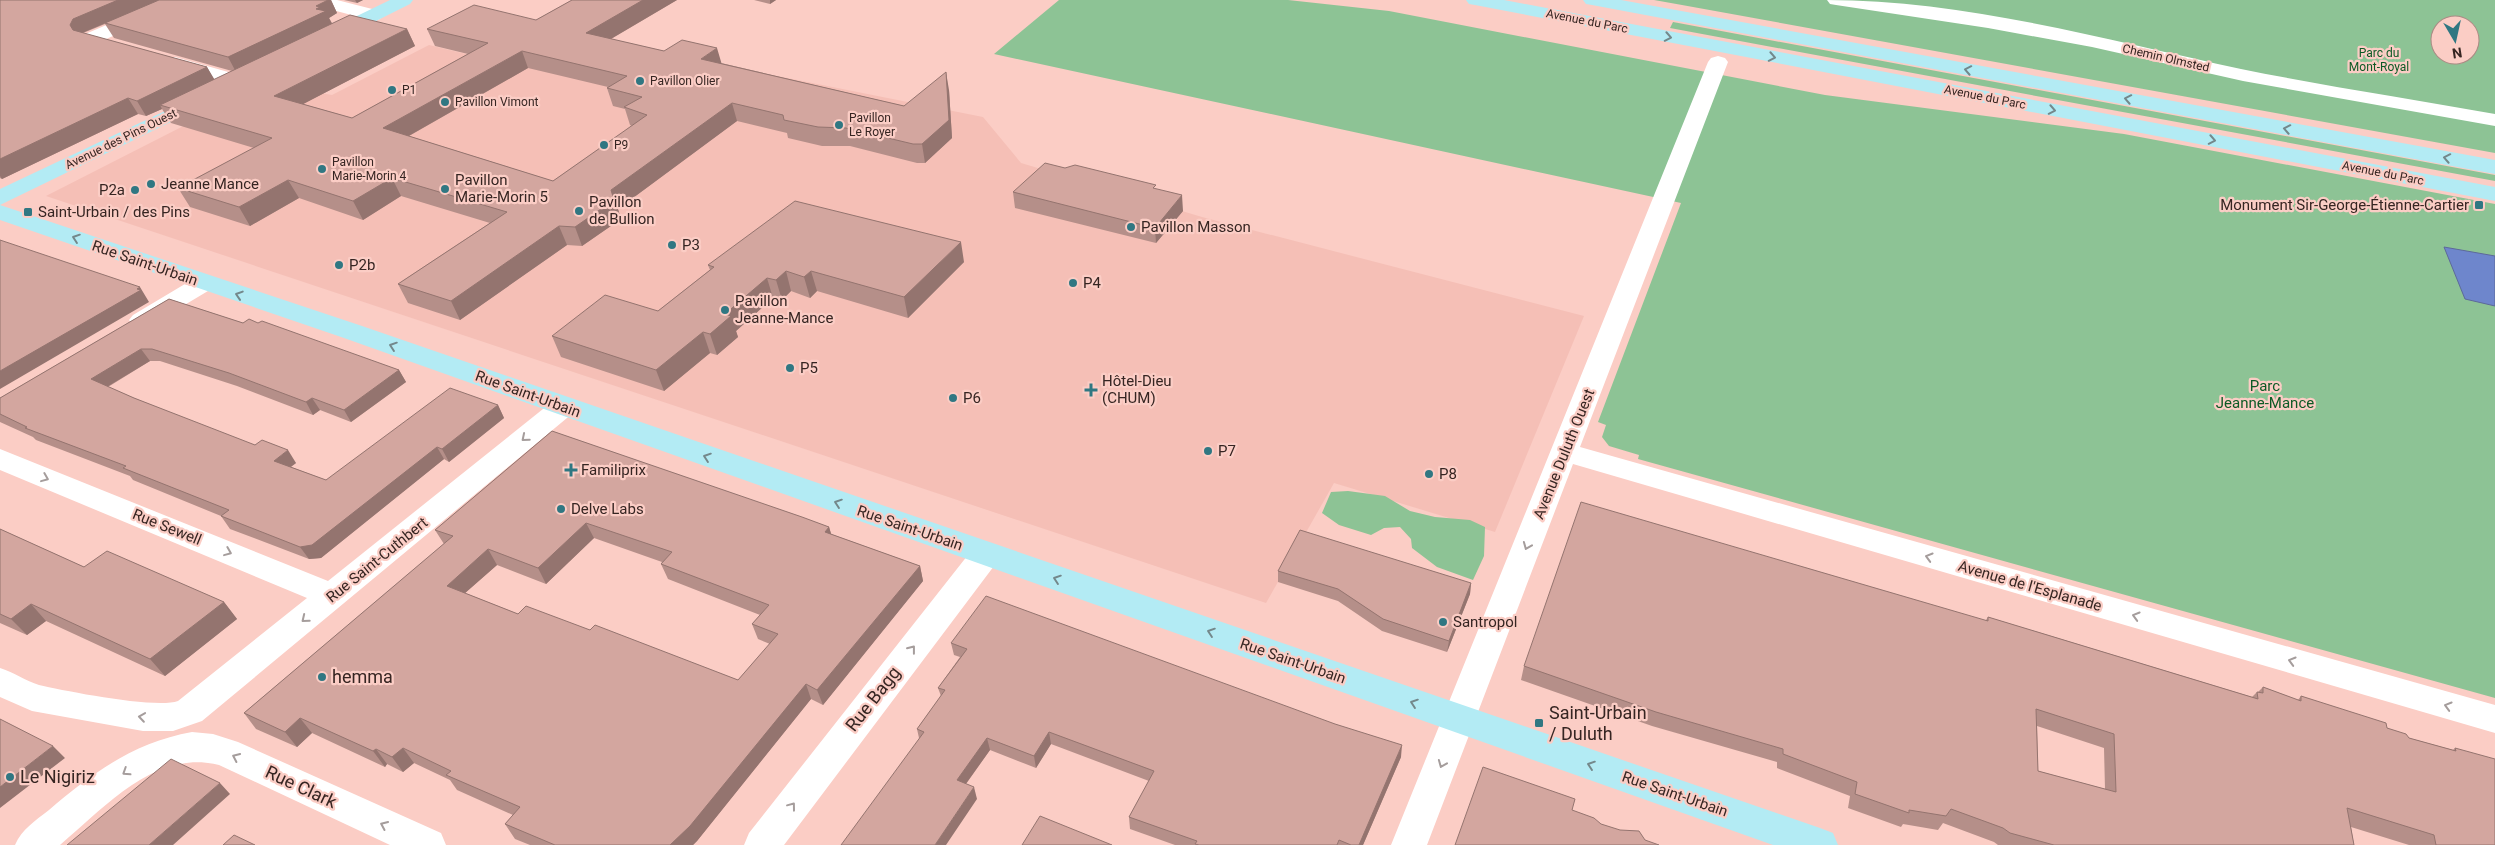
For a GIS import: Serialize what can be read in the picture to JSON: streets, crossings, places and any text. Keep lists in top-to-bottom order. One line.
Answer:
{"streets":{"main road":["Avenue du Parc","Avenue des Pins Ouest","Rue Saint-Urbain"],"street":["Chemin Olmsted","Avenue Duluth Ouest","Rue Sewell","Rue Saint-Cuthbert","Avenue de l'Esplanade","Rue Bagg","Rue Clark"]},"crossings":[["Rue Saint-Urbain","Avenue Duluth Ouest"],["Rue Saint-Urbain","Rue Saint-Cuthbert"],["Rue Saint-Urbain","Rue Bagg"],["Avenue Duluth Ouest","Avenue de l'Esplanade"],["Rue Sewell","Rue Saint-Cuthbert"]],"one_way":["Rue Saint-Urbain","Avenue Duluth Ouest","Rue Sewell","Rue Saint-Cuthbert","Avenue de l'Esplanade","Rue Bagg","Rue Clark"],"parks":["Parc du Mont-Royal","Parc Jeanne-Mance"],"places":{"other":["Pavillon Olier","P1","Pavillon Vimont","Pavillon Le Royer","P9","Pavillon Marie-Morin 4","Jeanne Mance","Pavillon Marie-Morin 5","P2a","Pavillon de Bullion","Pavillon Masson","P3","P2b","P4","Pavillon Jeanne-Mance","P5","P6","P7","P8","Delve Labs","Santropol","hemma","Le Nigiriz"],"transit":["Monument Sir-George-Étienne-Cartier","Saint-Urbain / des Pins","Saint-Urbain / Duluth"],"health":["Hôtel-Dieu (CHUM)","Familiprix"]},"north":"bottom"}
